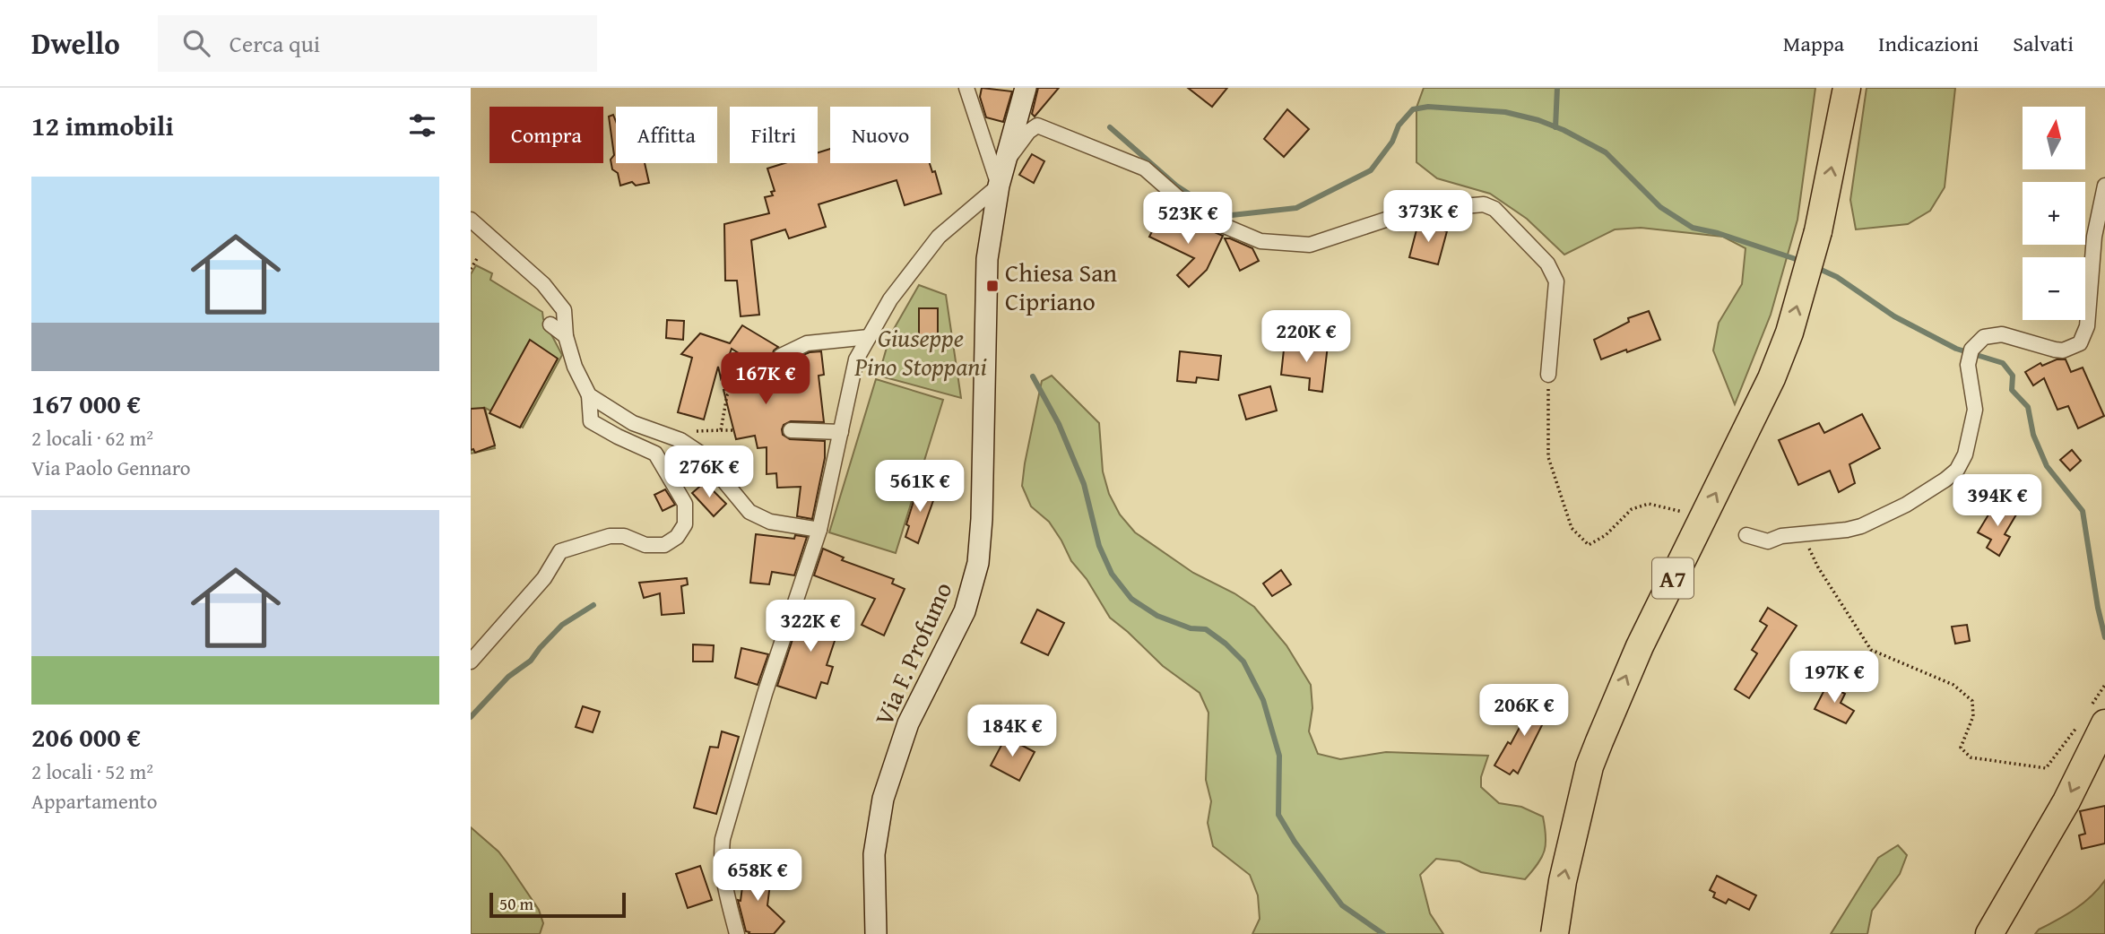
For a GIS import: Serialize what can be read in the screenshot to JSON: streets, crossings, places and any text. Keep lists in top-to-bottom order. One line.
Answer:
{"streets":{"highway":["A7"],"street":["Via F. Profumo"]},"parks":["Giuseppe Pino Stoppani"],"places":{"transit":["Chiesa San Cipriano"]},"scale_bar":"50 m","north":"top","page":{"header":"Dwello","search":"Cerca qui","nav":["Mappa","Indicazioni","Salvati"],"heading":"12 immobili","map_buttons":["+","−"],"chip":["Compra","Affitta","Filtri","Nuovo"],"list":[{"name":"167 000 €","note":"2 locali · 62 m² · Via Paolo Gennaro"},{"name":"206 000 €","note":"2 locali · 52 m² · Appartamento"}],"price":["373K €","523K €","220K €","167K €","276K €","561K €","394K €","322K €","197K €","206K €","184K €","658K €"],"scale":"50 m"}}
